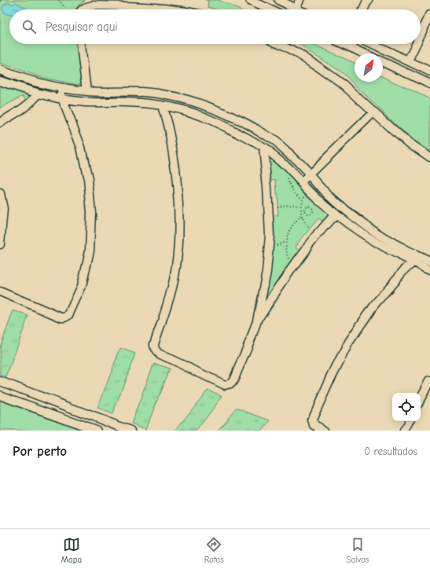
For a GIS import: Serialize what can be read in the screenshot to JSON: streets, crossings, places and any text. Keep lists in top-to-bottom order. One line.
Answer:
{"north":"top right","page":{"search":"Pesquisar aqui","heading":["Por perto","0 resultados"],"nav":["Mapa","Rotas","Salvos"]}}
